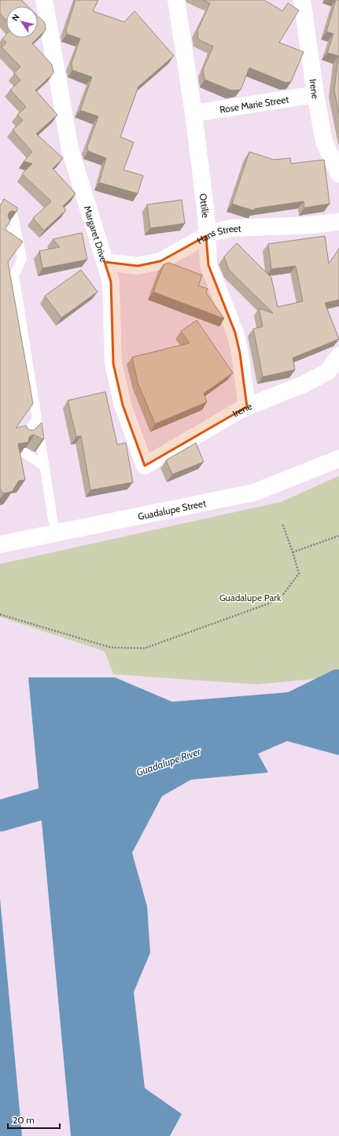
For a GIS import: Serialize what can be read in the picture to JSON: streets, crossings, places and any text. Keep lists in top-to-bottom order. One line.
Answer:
{"streets":{"street":["Irene","Rose Marie Street","Ottilie","Margaret Drive","Hans Street","Guadalupe Street"]},"crossings":[["Irene","Rose Marie Street"],["Irene","Ottilie"],["Irene","Margaret Drive"],["Rose Marie Street","Ottilie"],["Ottilie","Hans Street"],["Margaret Drive","Hans Street"]],"water":["Guadalupe River"],"parks":["Guadalupe Park"],"scale_bar":"20 m","north":"top left"}
